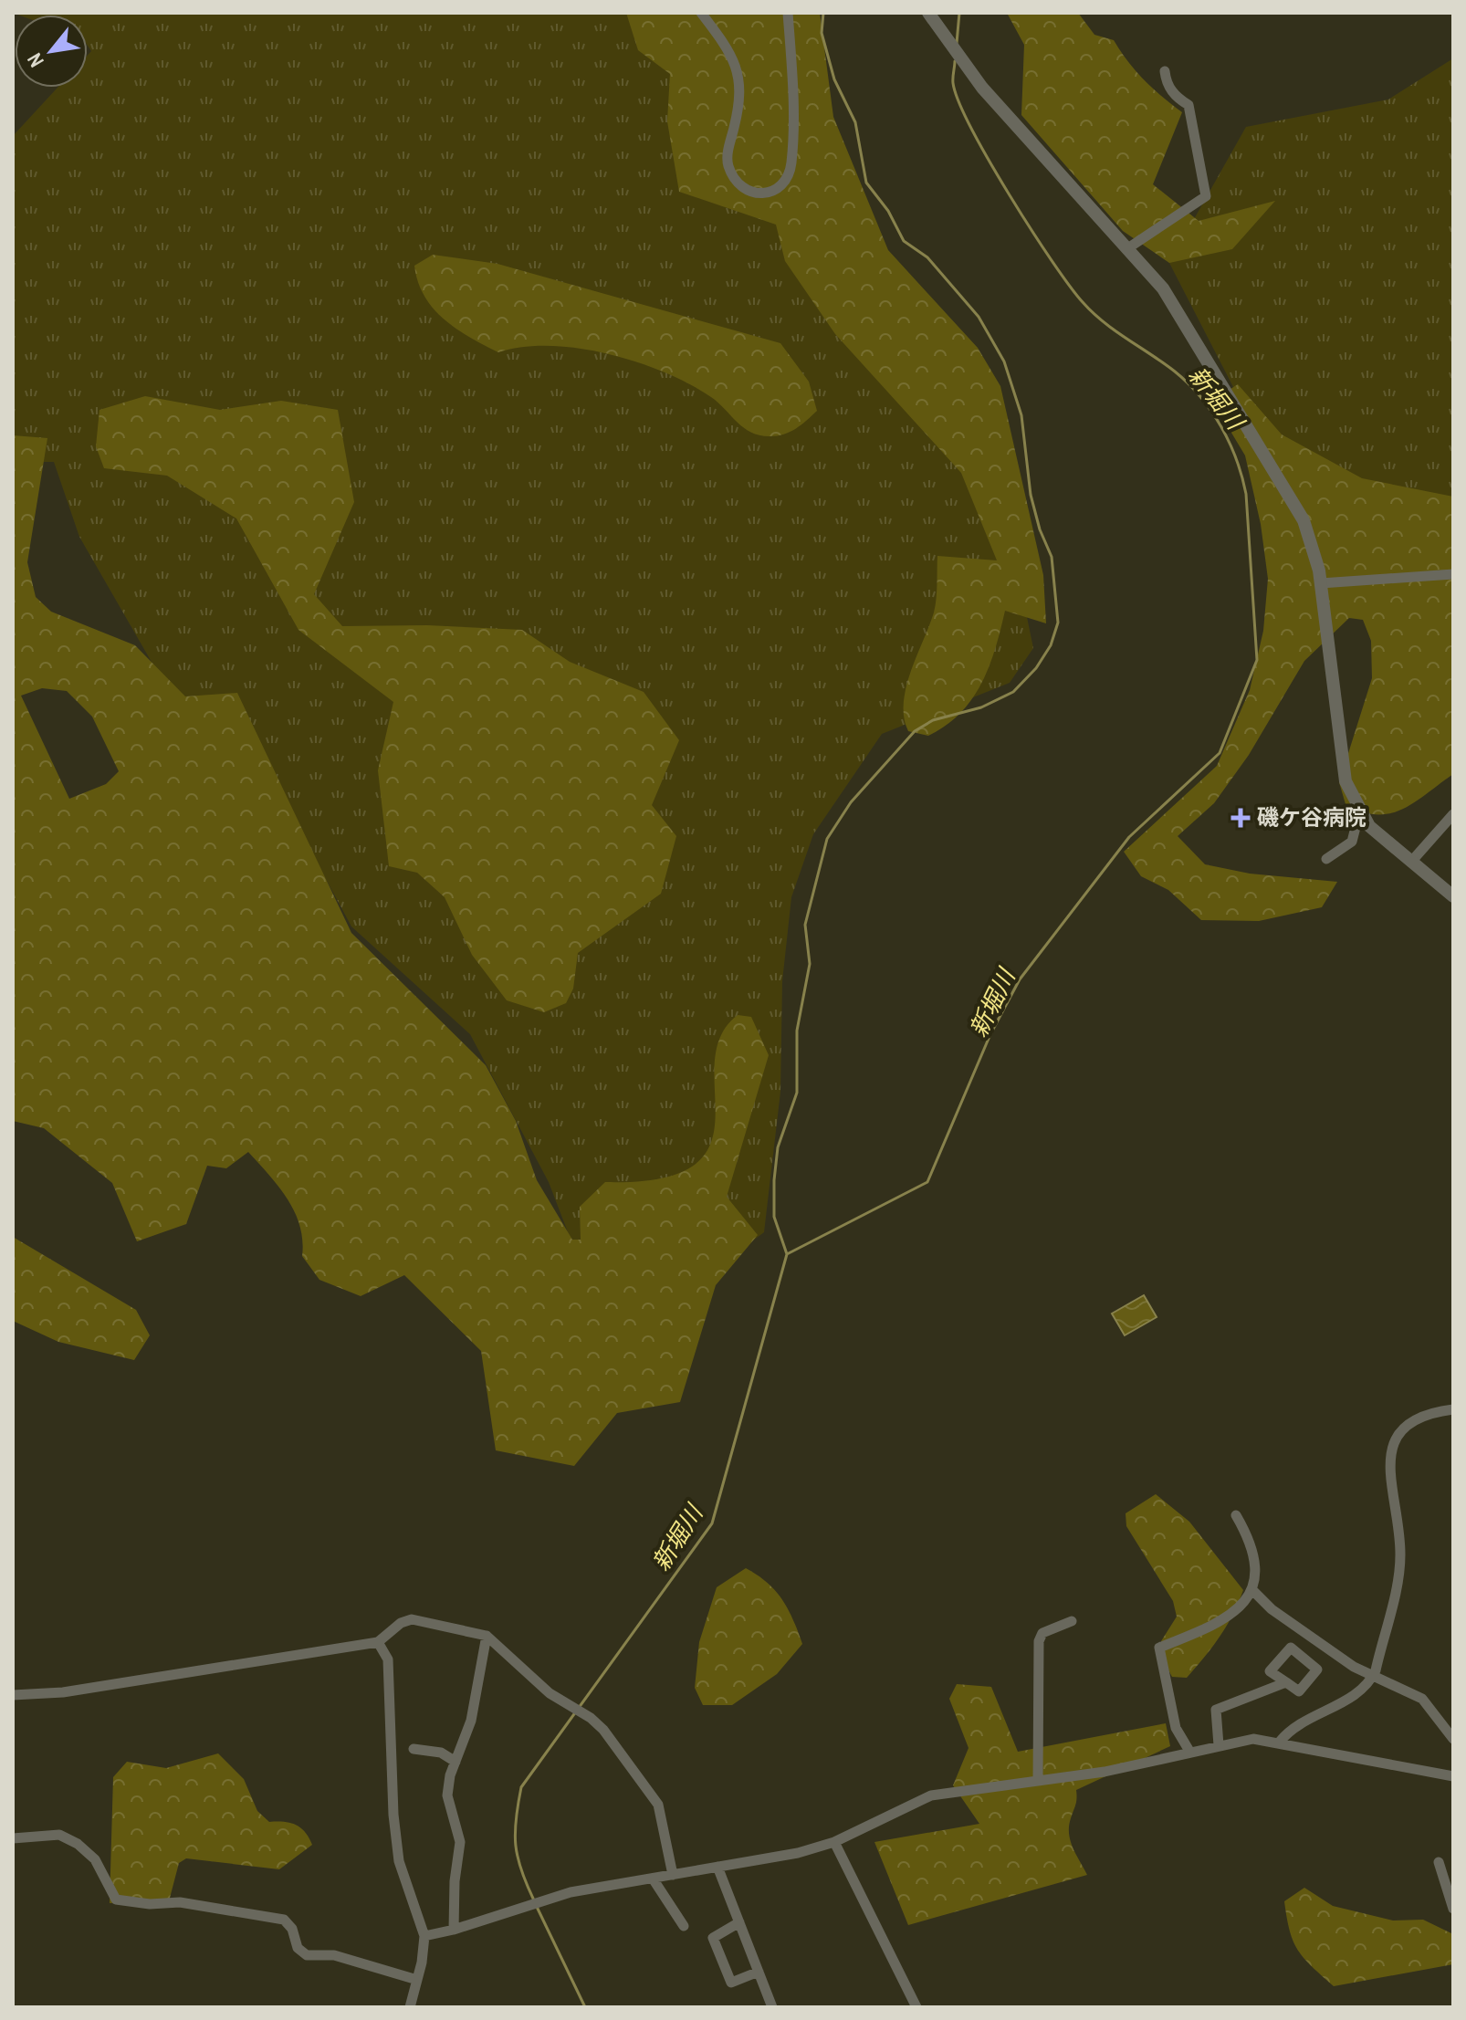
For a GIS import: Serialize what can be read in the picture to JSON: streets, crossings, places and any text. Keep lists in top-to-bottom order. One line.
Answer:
{"water":["新堀川"],"places":{"health":["磯ケ谷病院"]},"north":"bottom left"}
